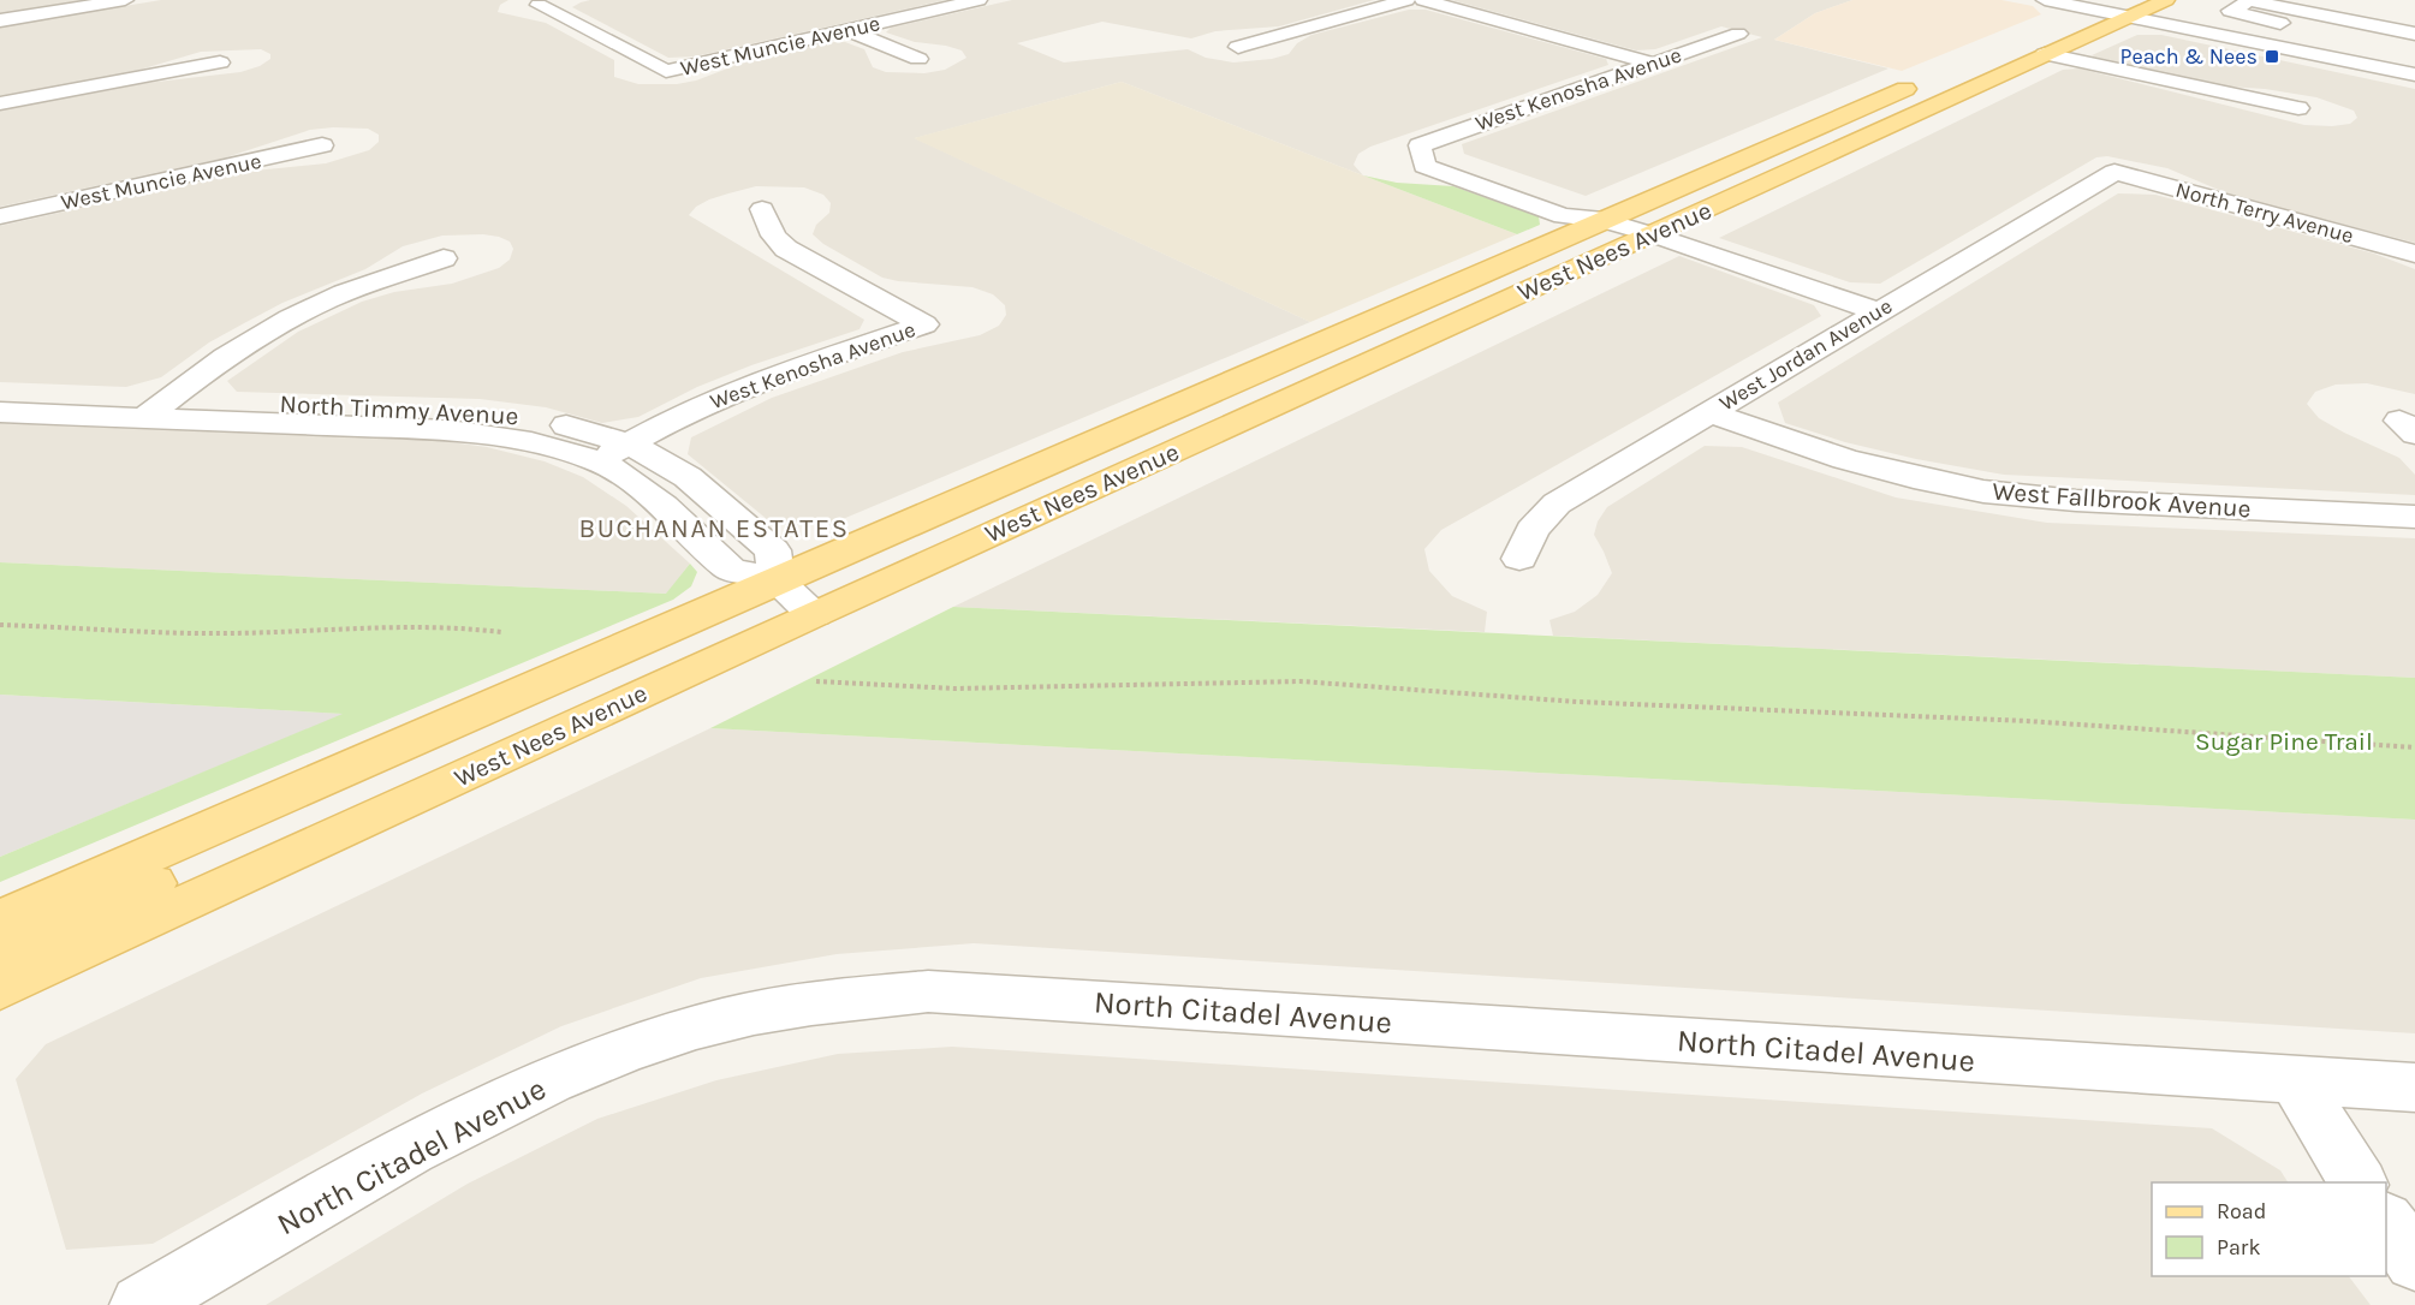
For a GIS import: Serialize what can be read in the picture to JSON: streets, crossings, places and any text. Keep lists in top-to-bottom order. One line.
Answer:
{"streets":{"main road":["West Nees Avenue"],"street":["West Muncie Avenue","West Kenosha Avenue","North Terry Avenue","West Jordan Avenue","North Timmy Avenue","West Fallbrook Avenue","North Citadel Avenue"]},"crossings":[["West Kenosha Avenue","West Nees Avenue"],["West Kenosha Avenue","North Timmy Avenue"],["North Terry Avenue","West Jordan Avenue"],["West Nees Avenue","North Timmy Avenue"],["West Jordan Avenue","West Fallbrook Avenue"]],"districts":["BUCHANAN ESTATES"],"parks":["Sugar Pine Trail"],"places":{"transit":["Peach & Nees"]},"legend":["Road","Park"]}
